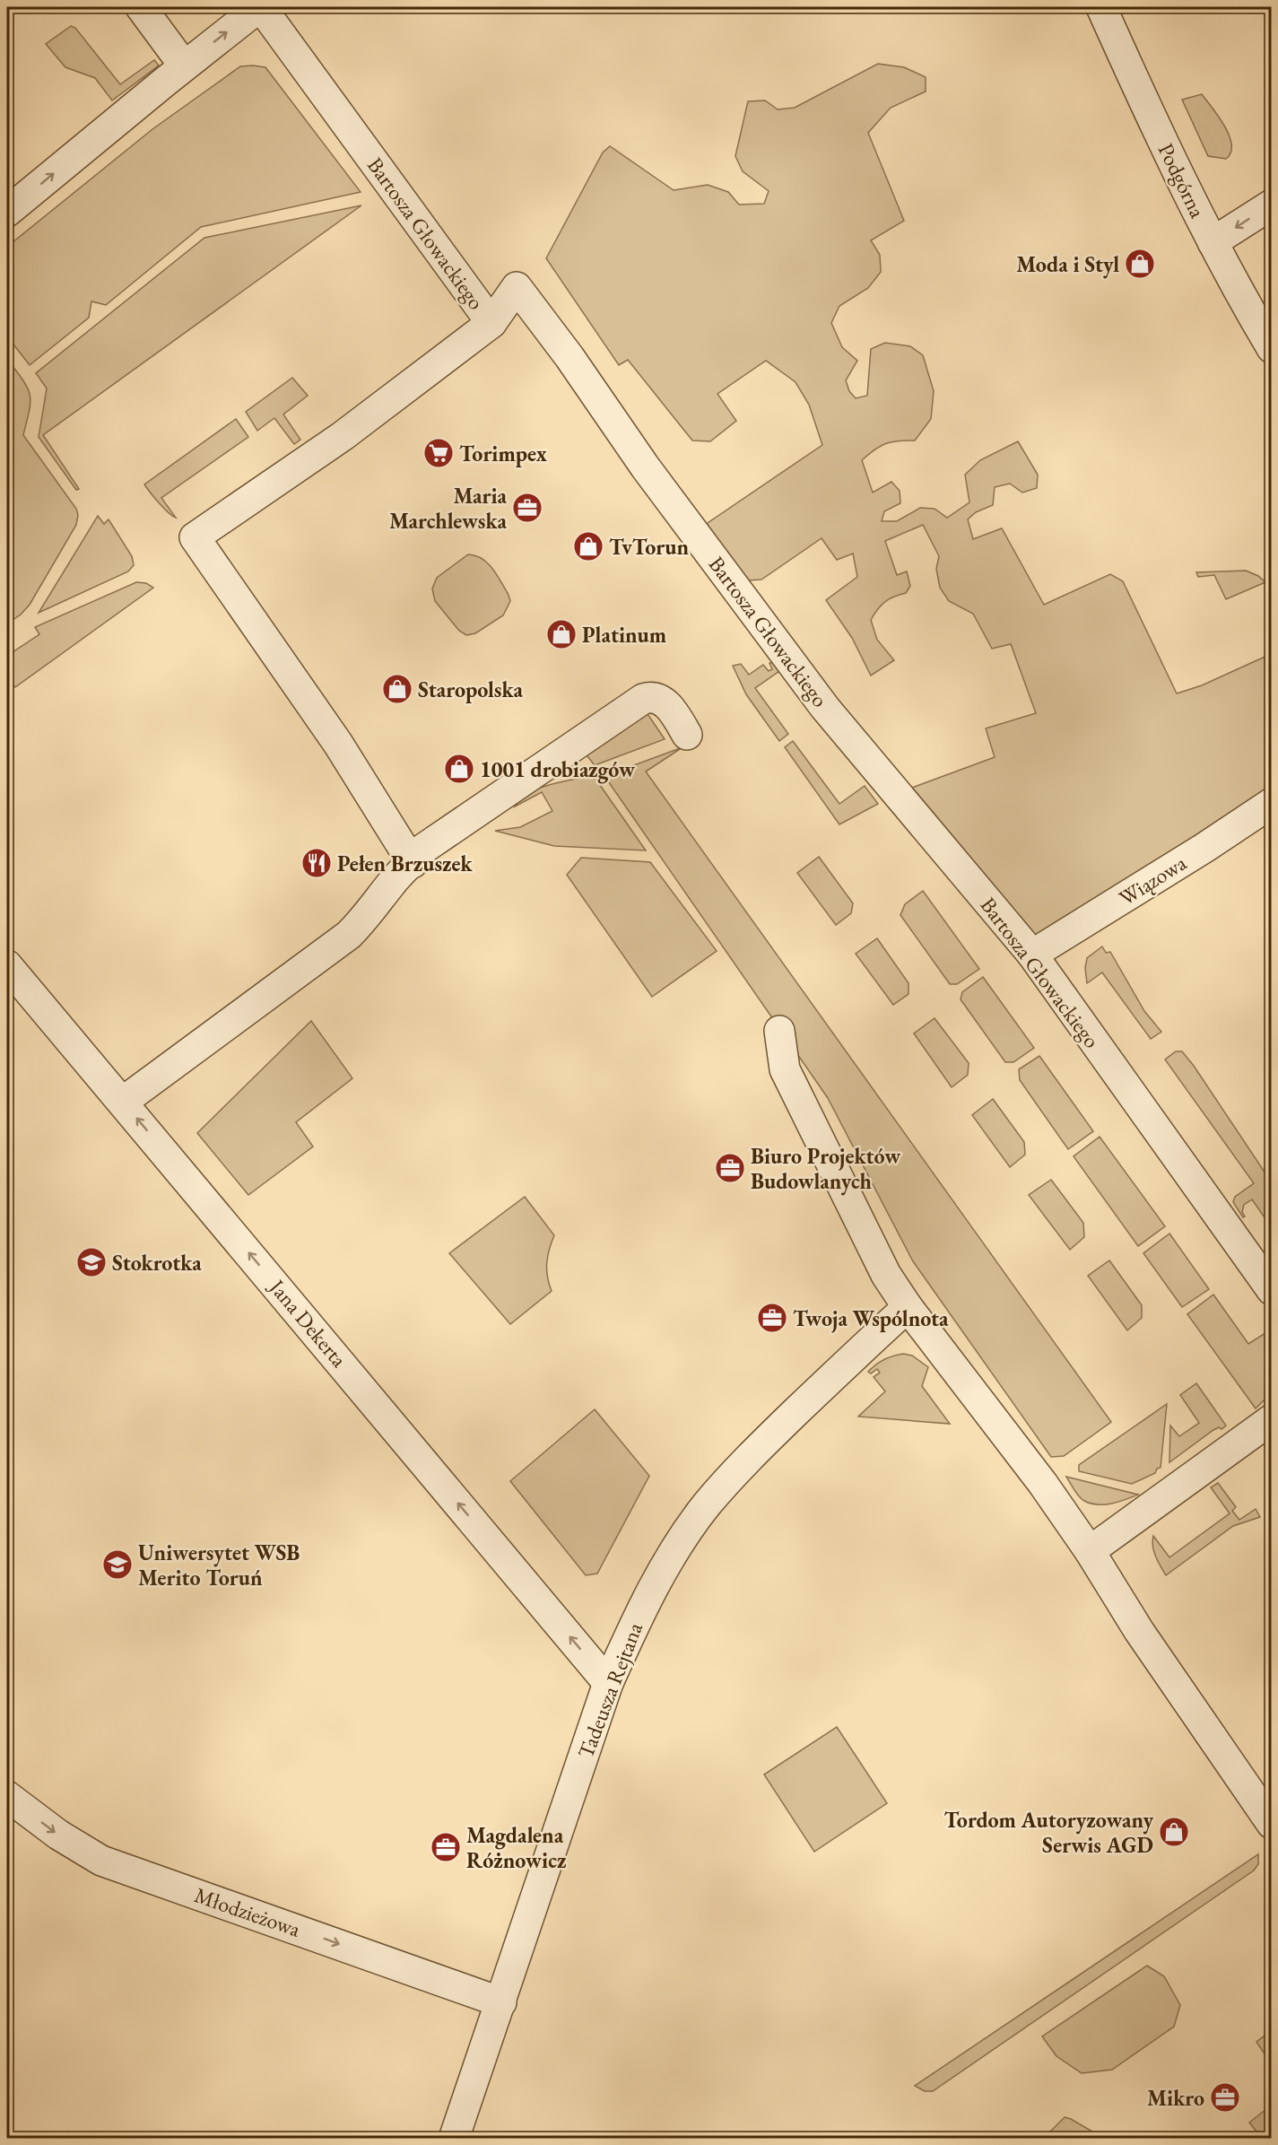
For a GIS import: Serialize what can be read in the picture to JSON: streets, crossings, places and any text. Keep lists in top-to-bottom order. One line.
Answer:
{"streets":{"street":["Podgórna","Bartosza Głowackiego","Wiązowa","Jana Dekerta","Tadeusza Rejtana","Młodzieżowa"]},"crossings":[["Bartosza Głowackiego","Wiązowa"],["Jana Dekerta","Tadeusza Rejtana"],["Tadeusza Rejtana","Młodzieżowa"]],"one_way":["Jana Dekerta","Młodzieżowa"],"places":{"shop":["Moda i Styl","TvTorun","Platinum","Staropolska","1001 drobiazgów","Tordom Autoryzowany Serwis AGD"],"supermarket":["Torimpex"],"office":["Maria Marchlewska","Biuro Projektów Budowlanych","Twoja Wspólnota","Magdalena Różnowicz","Mikro"],"restaurant":["Pełen Brzuszek"],"school or university":["Stokrotka","Uniwersytet WSB Merito Toruń"]}}
